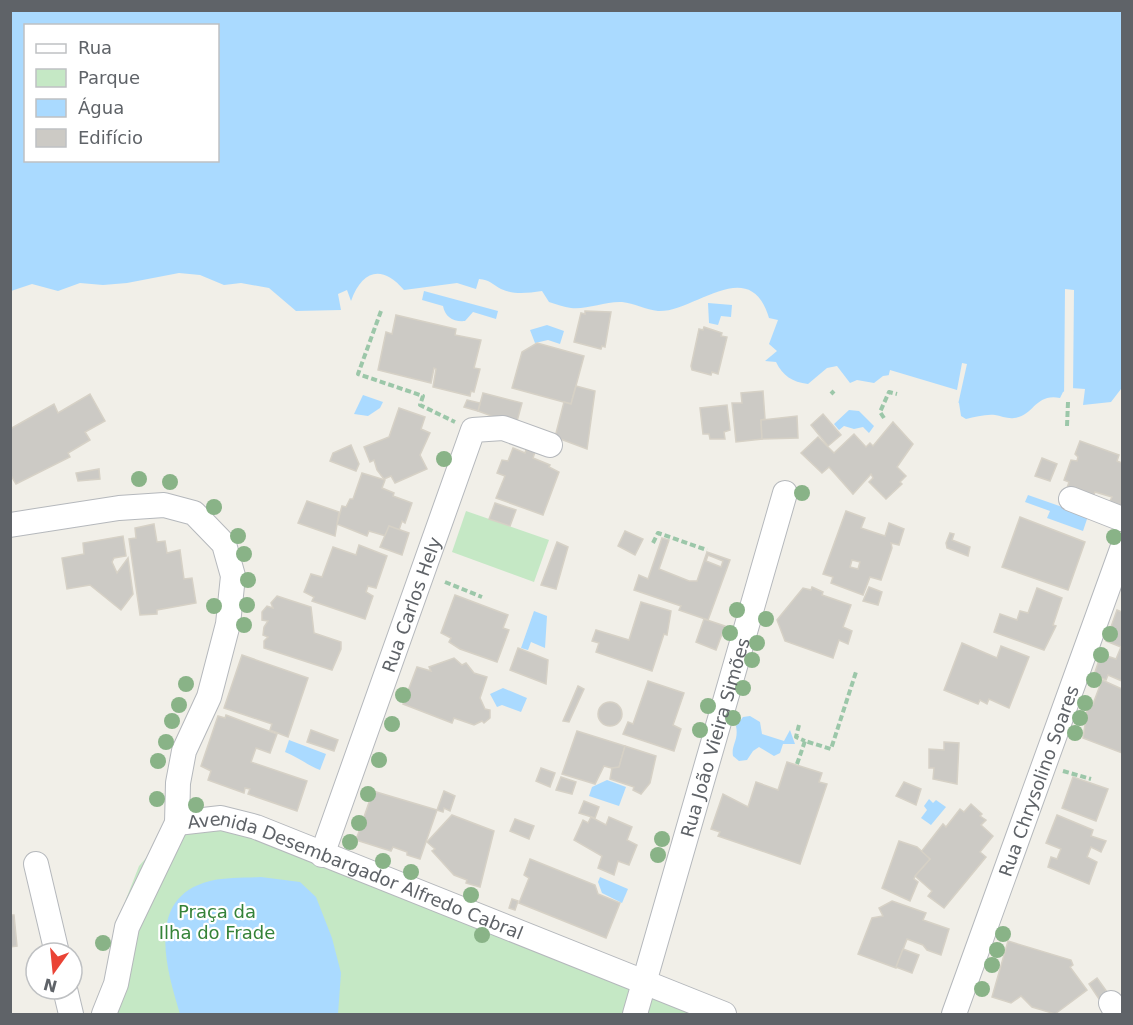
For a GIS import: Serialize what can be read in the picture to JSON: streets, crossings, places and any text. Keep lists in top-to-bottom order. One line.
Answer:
{"streets":{"street":["Rua Carlos Hely","Rua João Vieira Simões","Rua Chrysolino Soares","Avenida Desembargador Alfredo Cabral"]},"crossings":[["Rua Carlos Hely","Avenida Desembargador Alfredo Cabral"],["Rua João Vieira Simões","Avenida Desembargador Alfredo Cabral"]],"parks":["Praça da Ilha do Frade"],"legend":["Rua","Parque","Água","Edifício"],"north":"bottom"}
